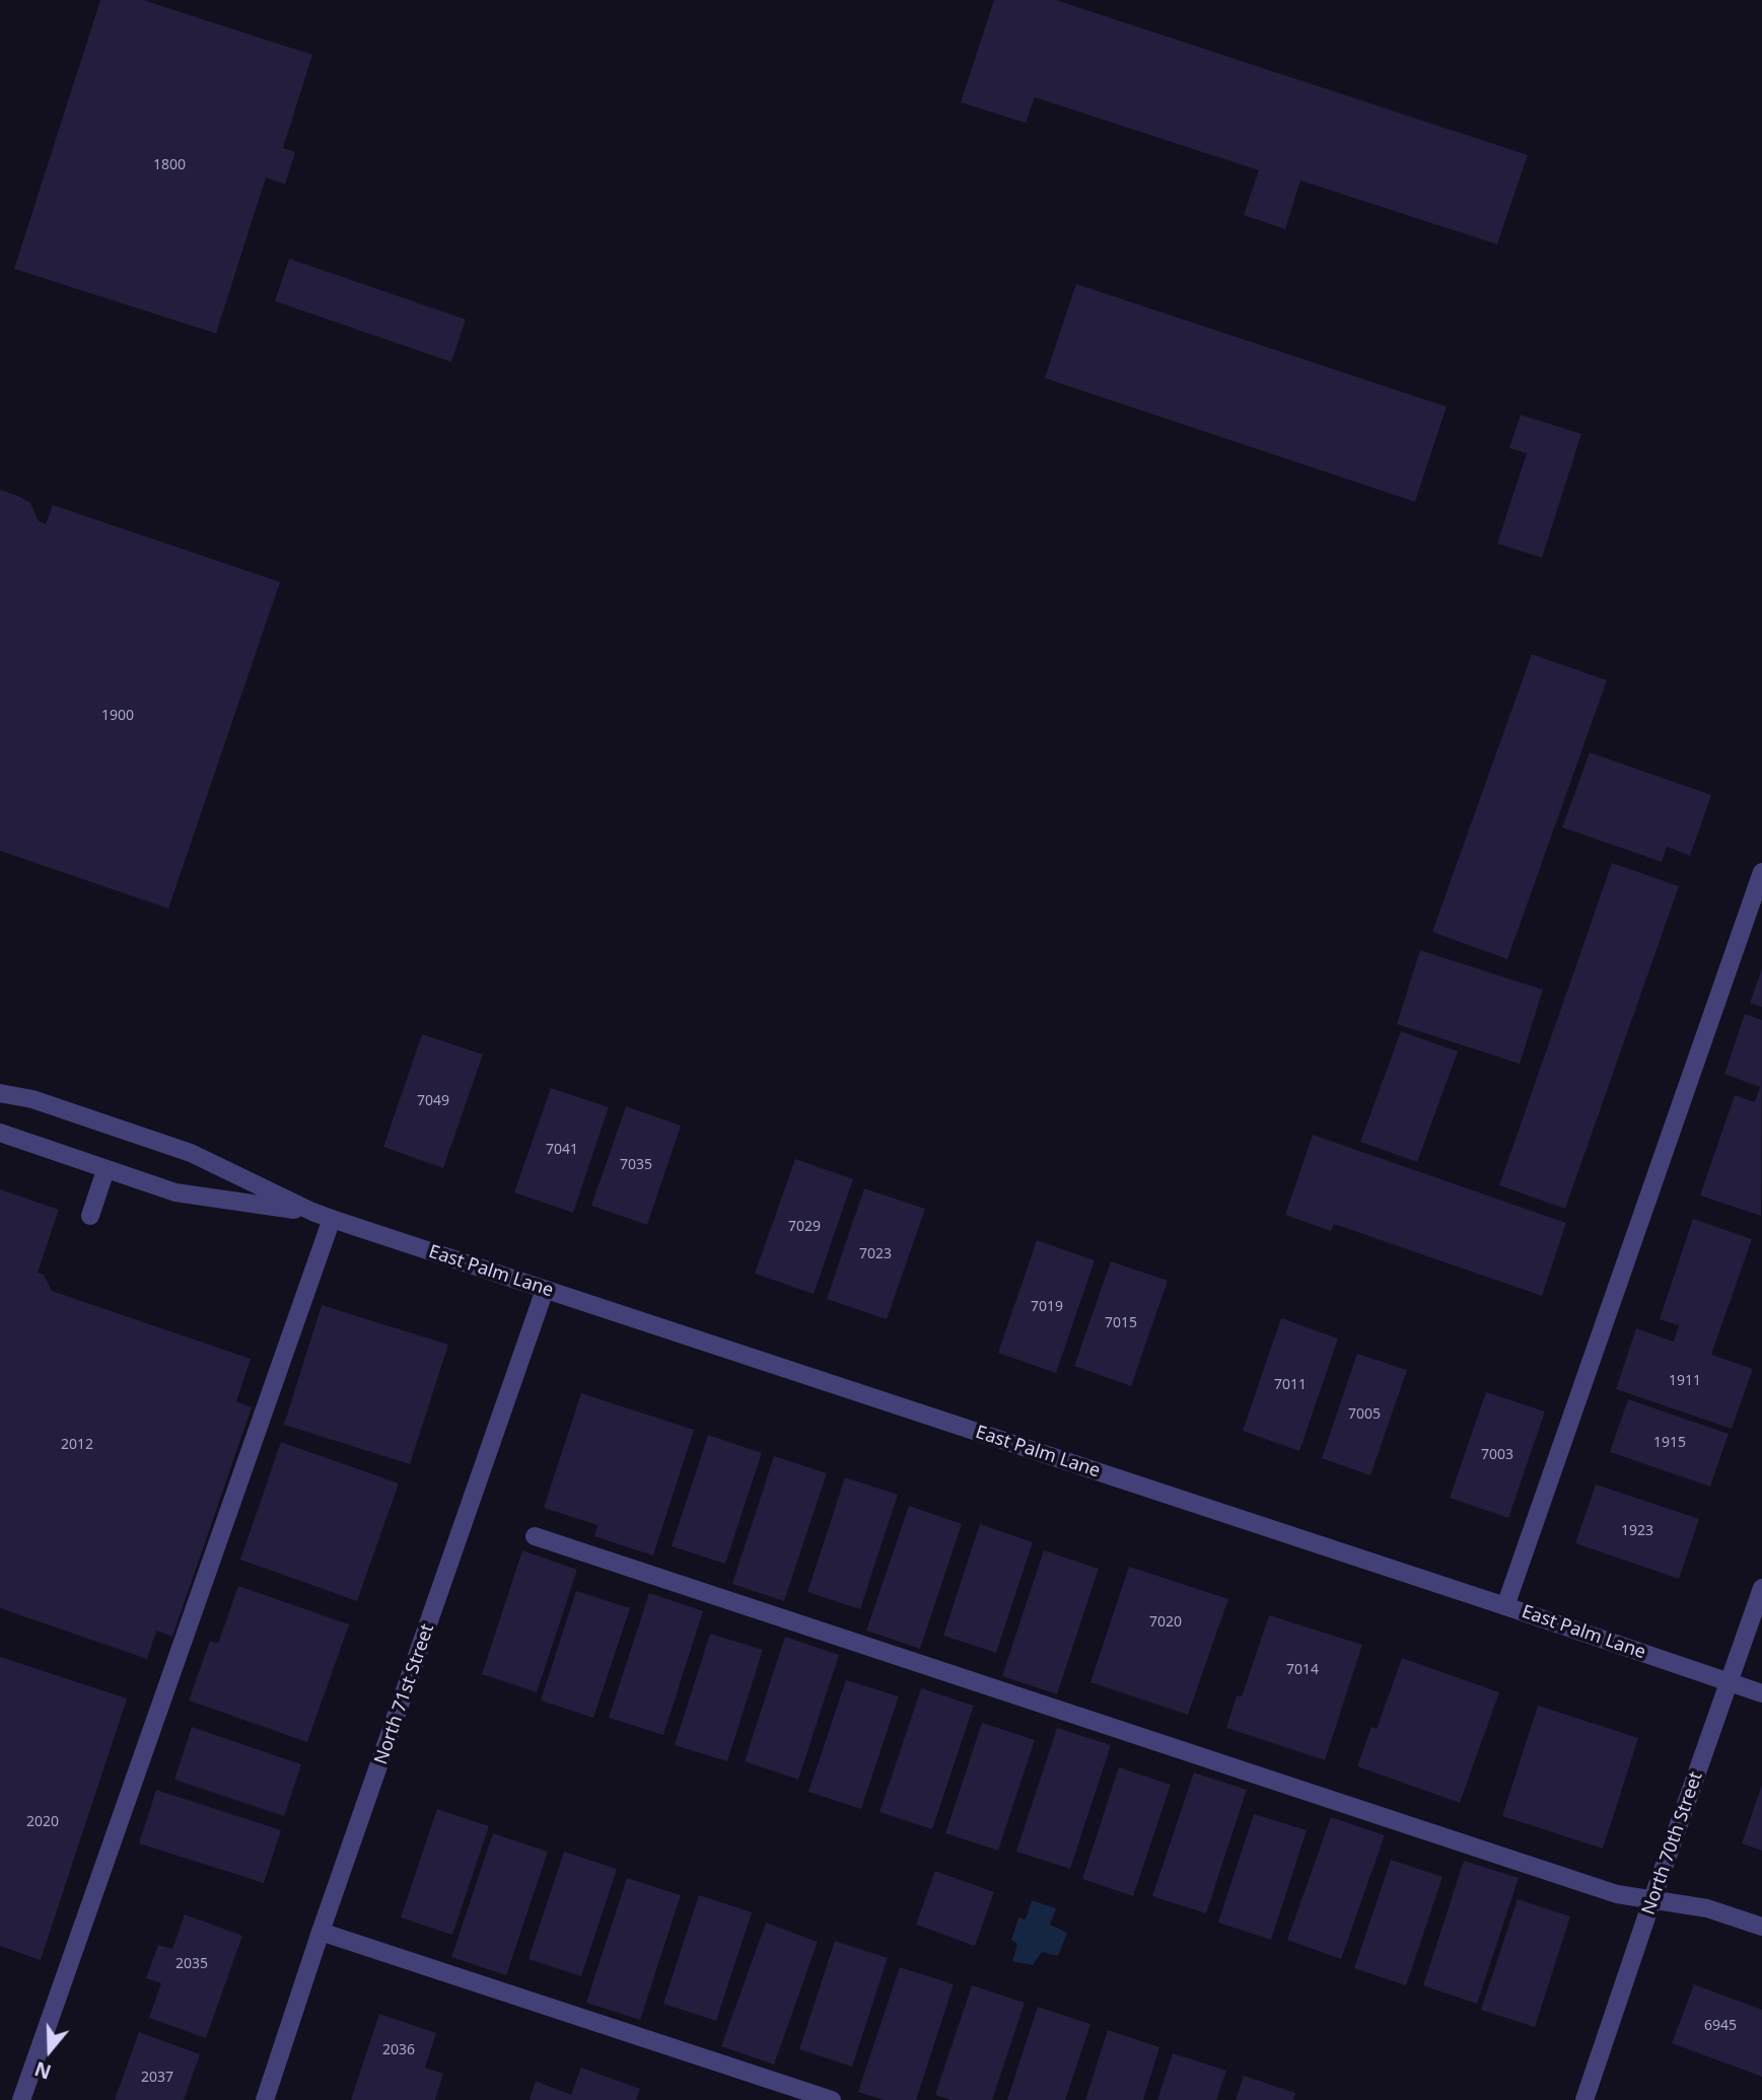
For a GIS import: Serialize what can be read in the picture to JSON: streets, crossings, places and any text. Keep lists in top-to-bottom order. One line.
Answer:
{"streets":{"street":["East Palm Lane","North 71st Street","North 70th Street"]},"crossings":[["East Palm Lane","North 71st Street"],["East Palm Lane","North 70th Street"]],"house_numbers":["1800","1900","7049","7041","7035","7029","7023","7019","7015","1911","7011","7005","1915","2012","7003","1923","7020","7014","2020","2035","6945","2036","2037"],"north":"bottom"}
